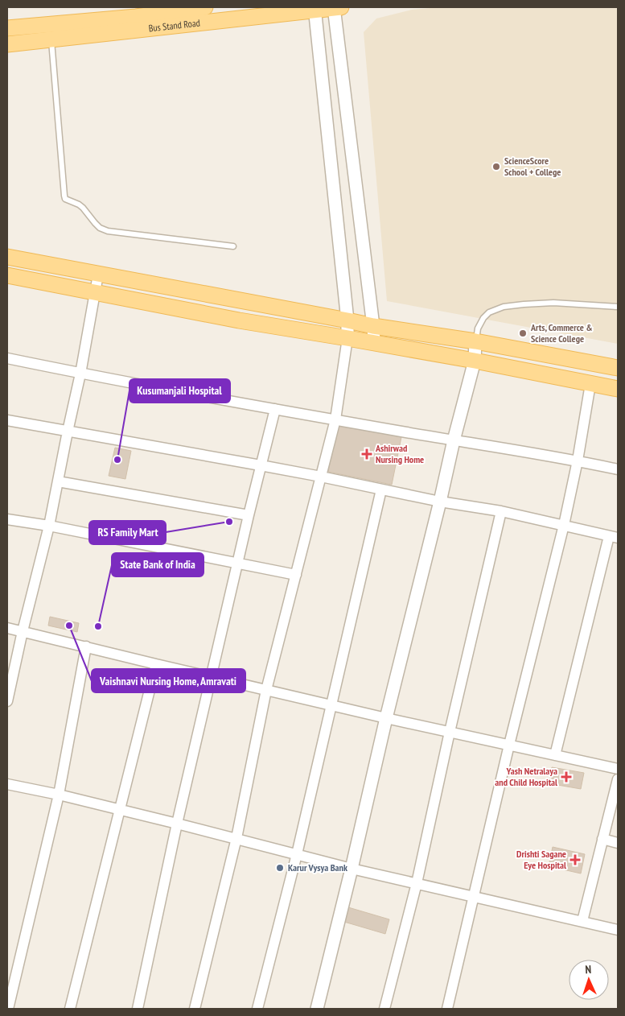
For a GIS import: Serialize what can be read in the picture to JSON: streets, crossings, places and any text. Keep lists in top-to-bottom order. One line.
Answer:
{"streets":{"main road":["Bus Stand Road"]},"places":{"other":["ScienceScore School + College","Arts, Commerce & Science College","Kusumanjali Hospital","RS Family Mart","Vaishnavi Nursing Home, Amravati","State Bank of India","Karur Vysya Bank"],"health":["Ashirwad Nursing Home","Yash Netralaya and Child Hospital","Drishti Sagane Eye Hospital"]},"north":"top"}
